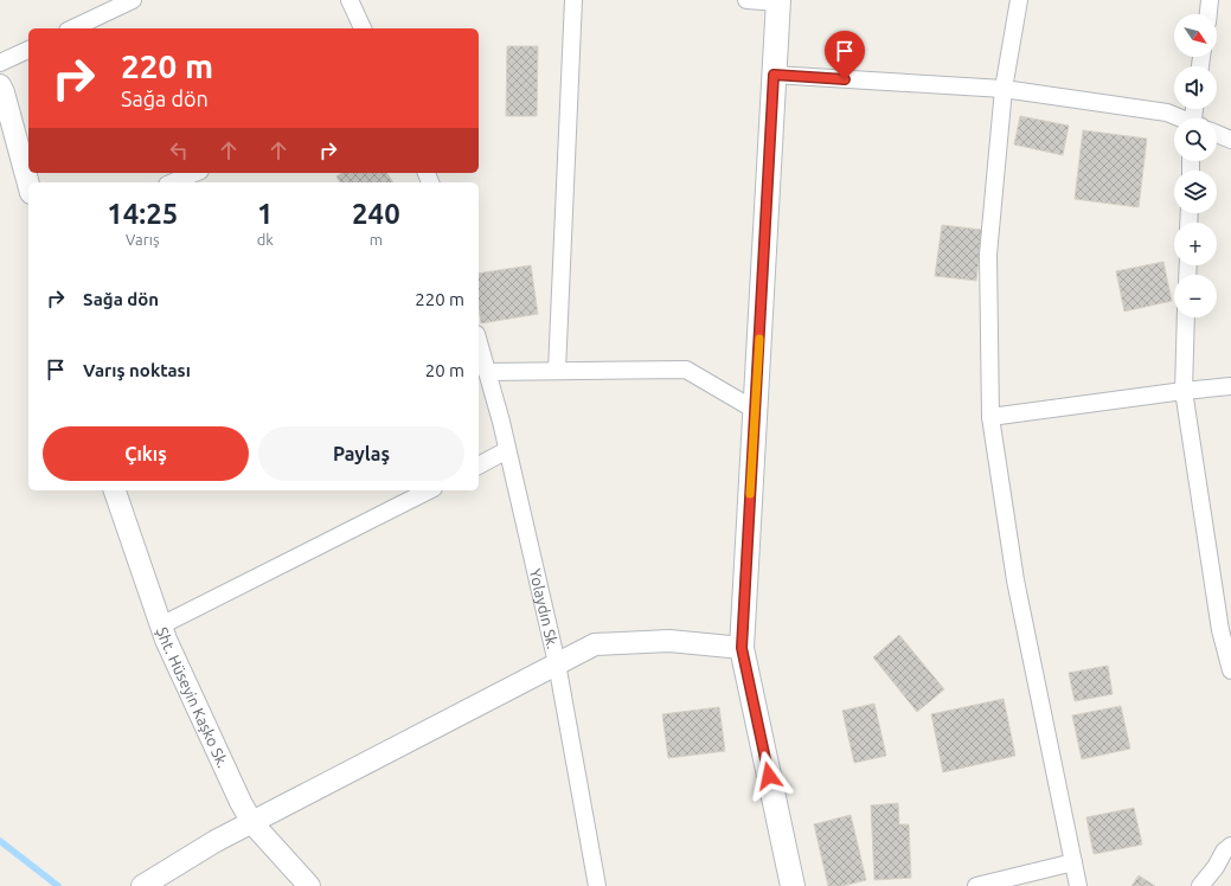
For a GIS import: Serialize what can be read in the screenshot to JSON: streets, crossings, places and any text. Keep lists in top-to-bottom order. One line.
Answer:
{"streets":{"street":["Yolaydın Sk.","Şht. Hüseyin Kaşko Sk."]},"north":"bottom right","page":{"map_buttons":["+","−"],"turn":["220 m","Sağa dön"],"eta":["14:25","Varış","1","dk","240","m"],"list":[{"name":"Sağa dön","value":"220 m"},{"name":"Varış noktası","value":"20 m"}],"buttons":["Çıkış","Paylaş"]}}
